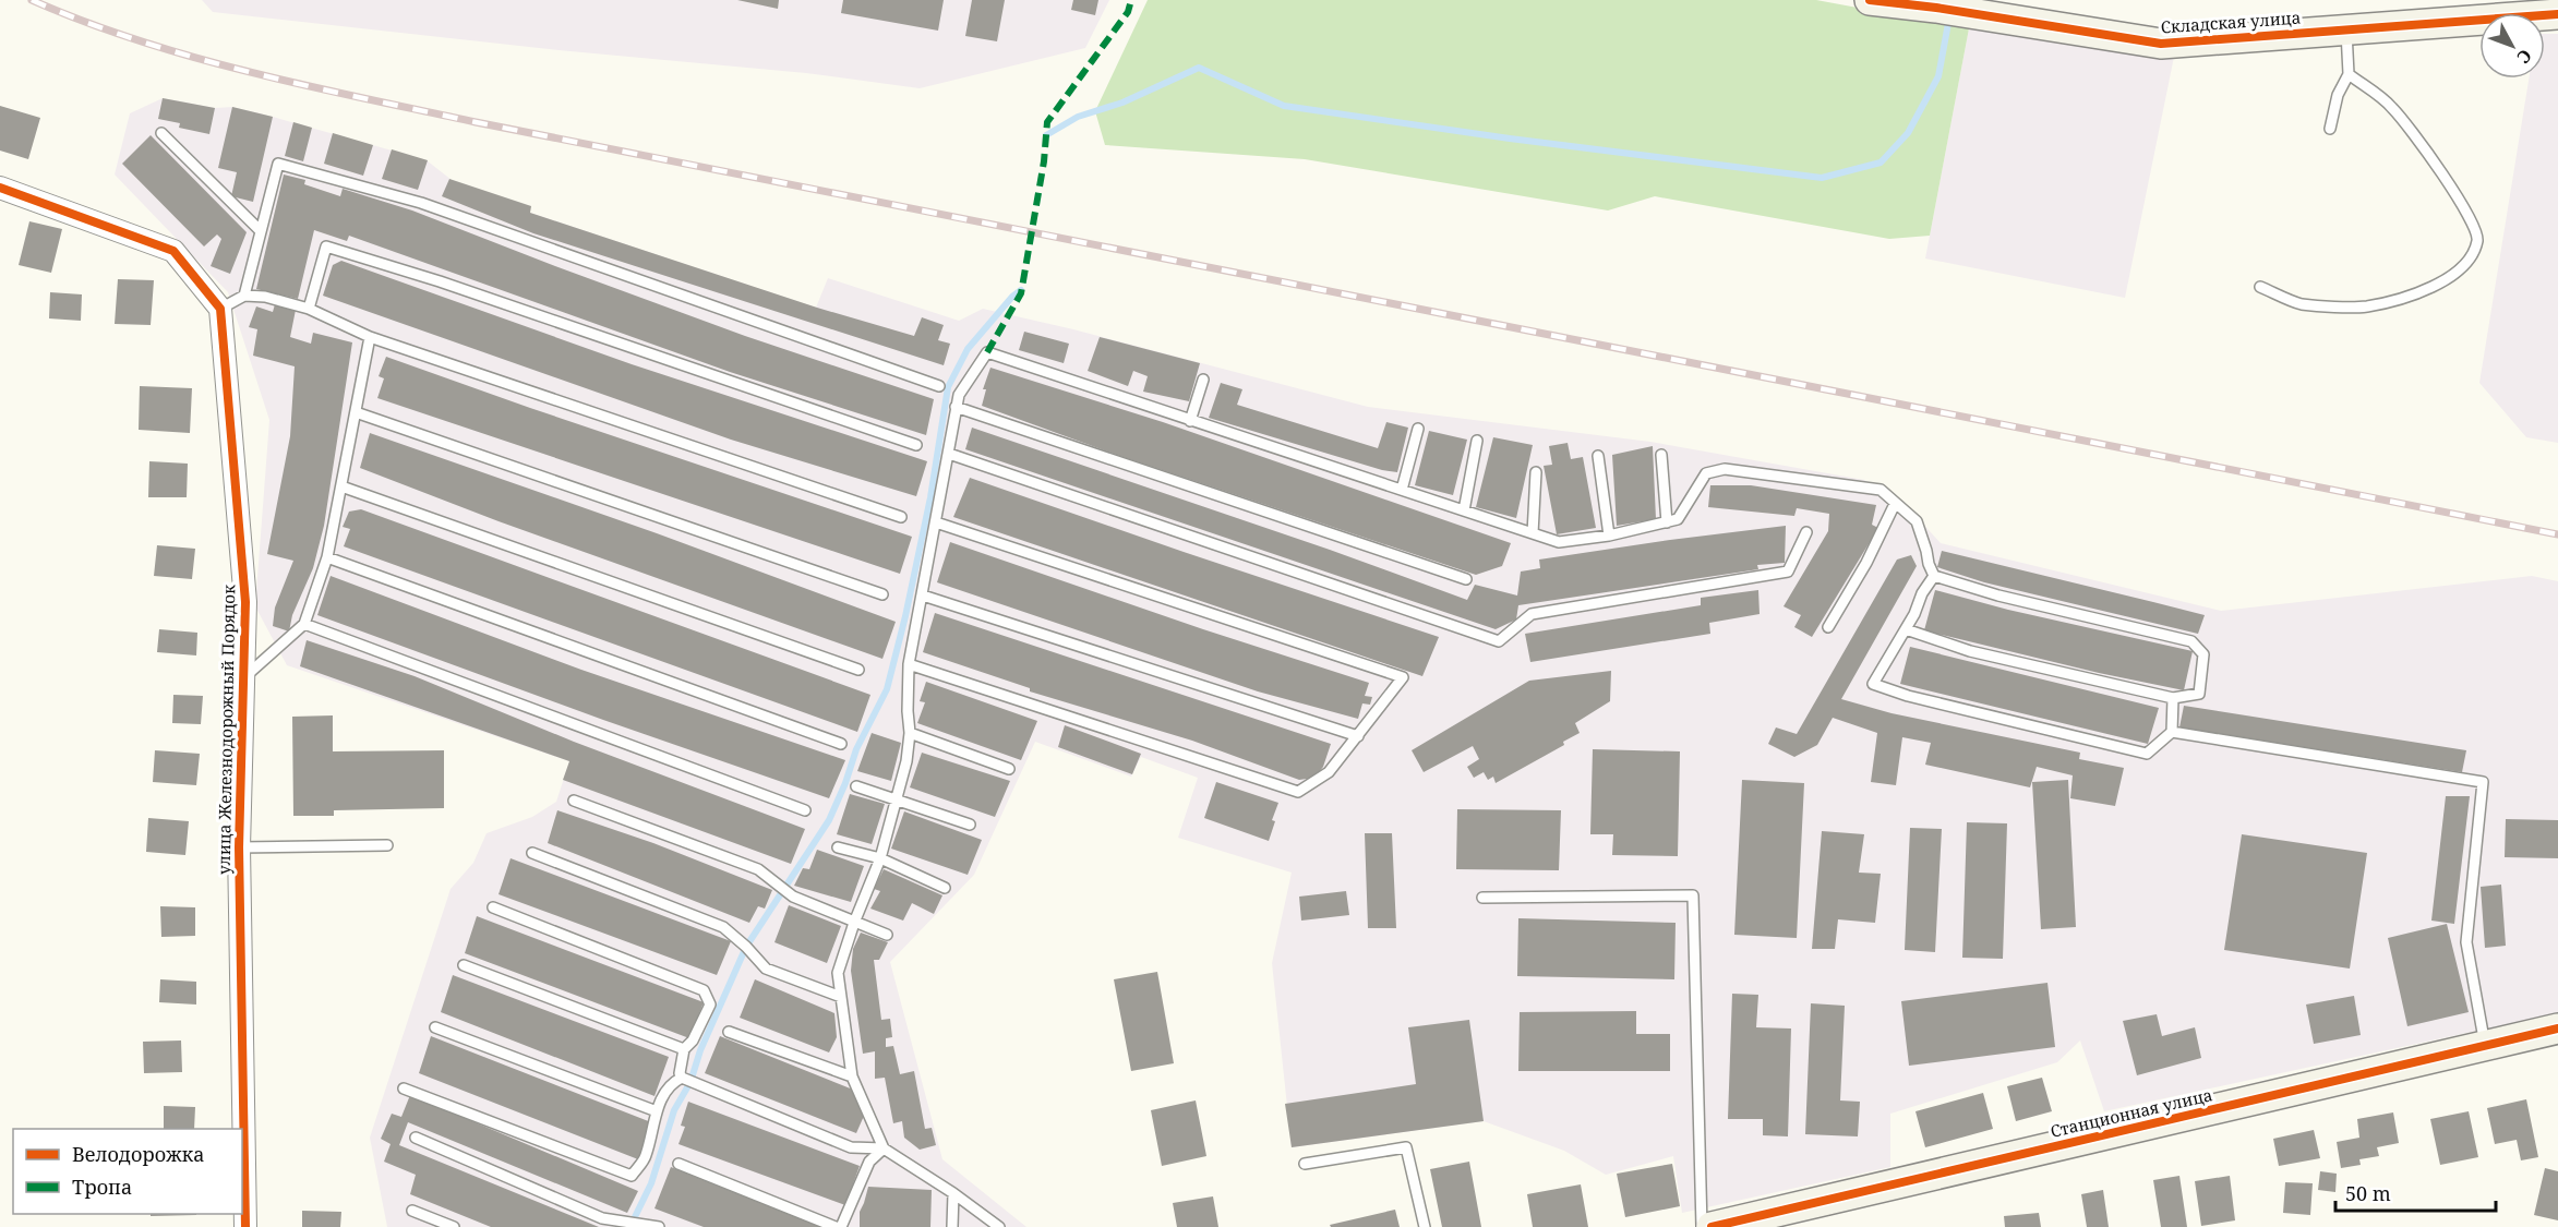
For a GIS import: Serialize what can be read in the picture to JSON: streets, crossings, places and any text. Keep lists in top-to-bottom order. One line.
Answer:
{"streets":{"street":["Складская улица","улица Железнодорожный Порядок","Станционная улица"]},"legend":["Велодорожка","Тропа"],"scale_bar":"50 m","north":"bottom right"}
